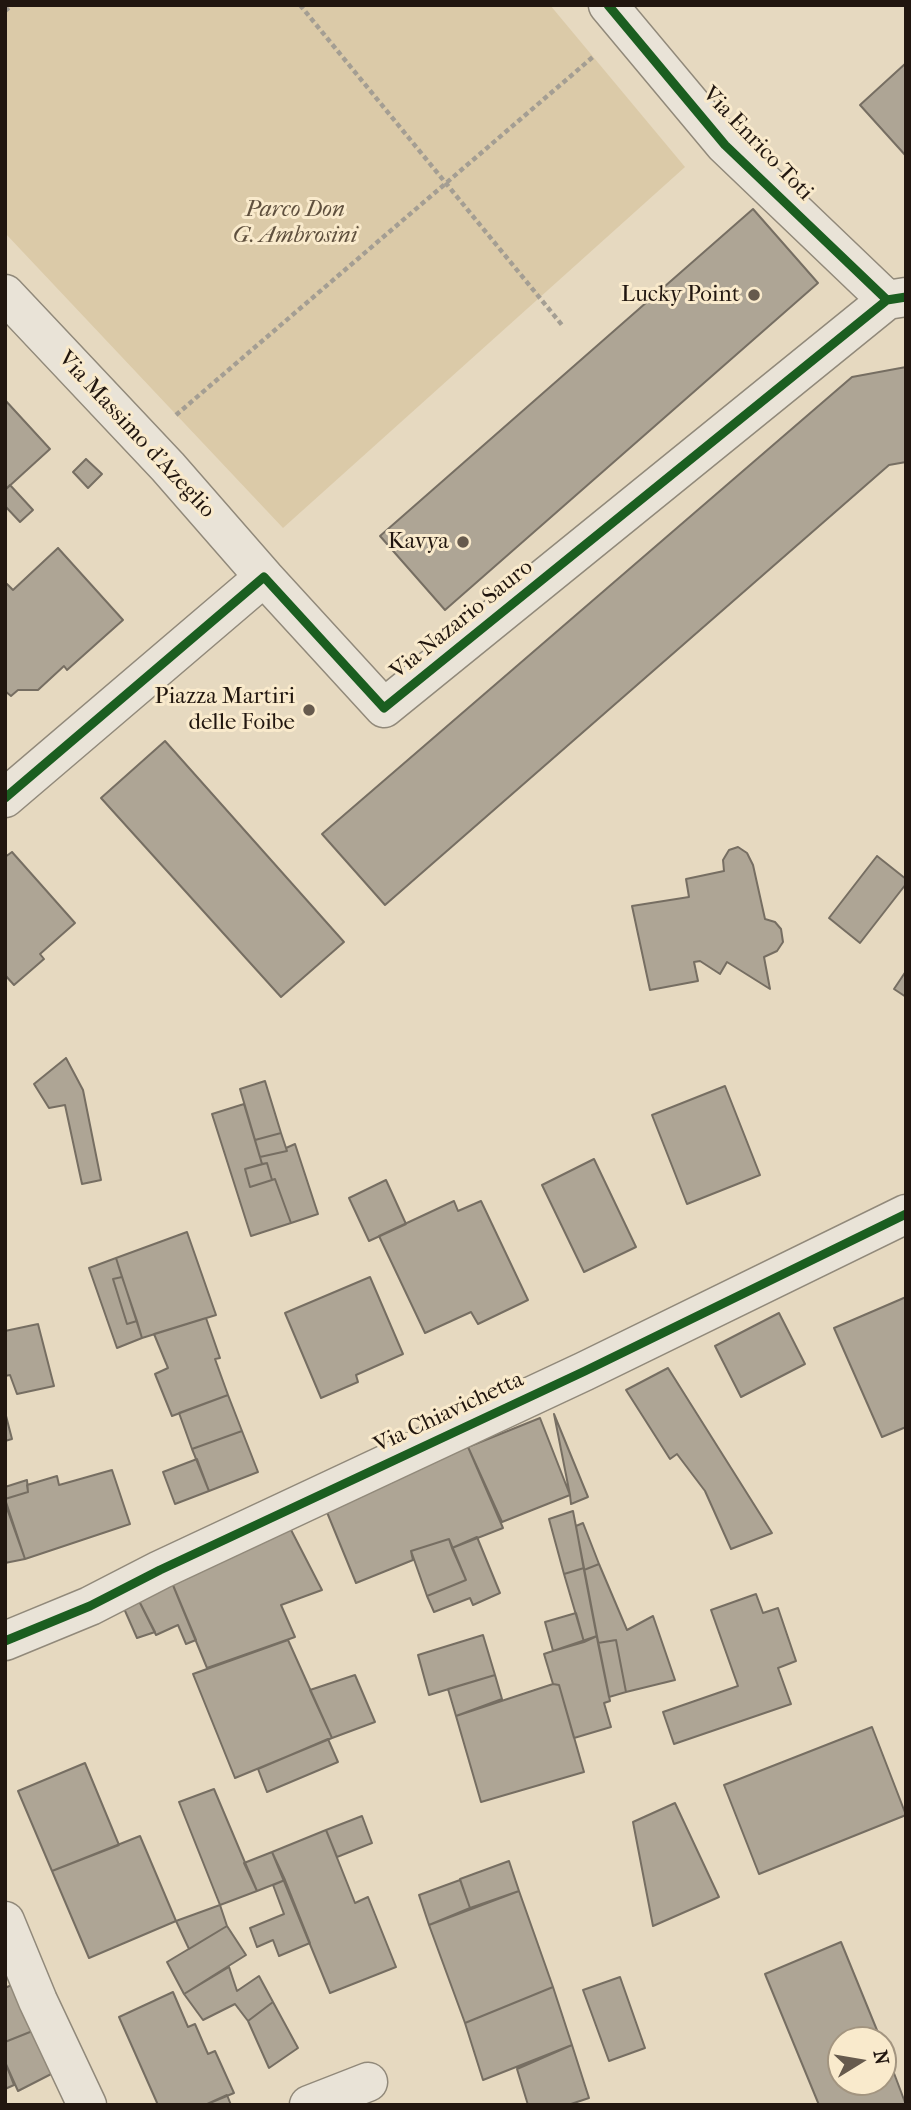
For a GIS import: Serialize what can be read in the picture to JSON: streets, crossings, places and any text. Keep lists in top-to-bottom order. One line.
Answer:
{"streets":{"street":["Via Enrico Toti","Via Massimo d'Azeglio","Via Nazario Sauro","Via Chiavichetta"]},"crossings":[["Via Enrico Toti","Via Nazario Sauro"],["Via Massimo d'Azeglio","Via Nazario Sauro"]],"parks":["Parco Don G. Ambrosini"],"places":["Lucky Point","Kavya","Piazza Martiri delle Foibe"],"north":"right"}
